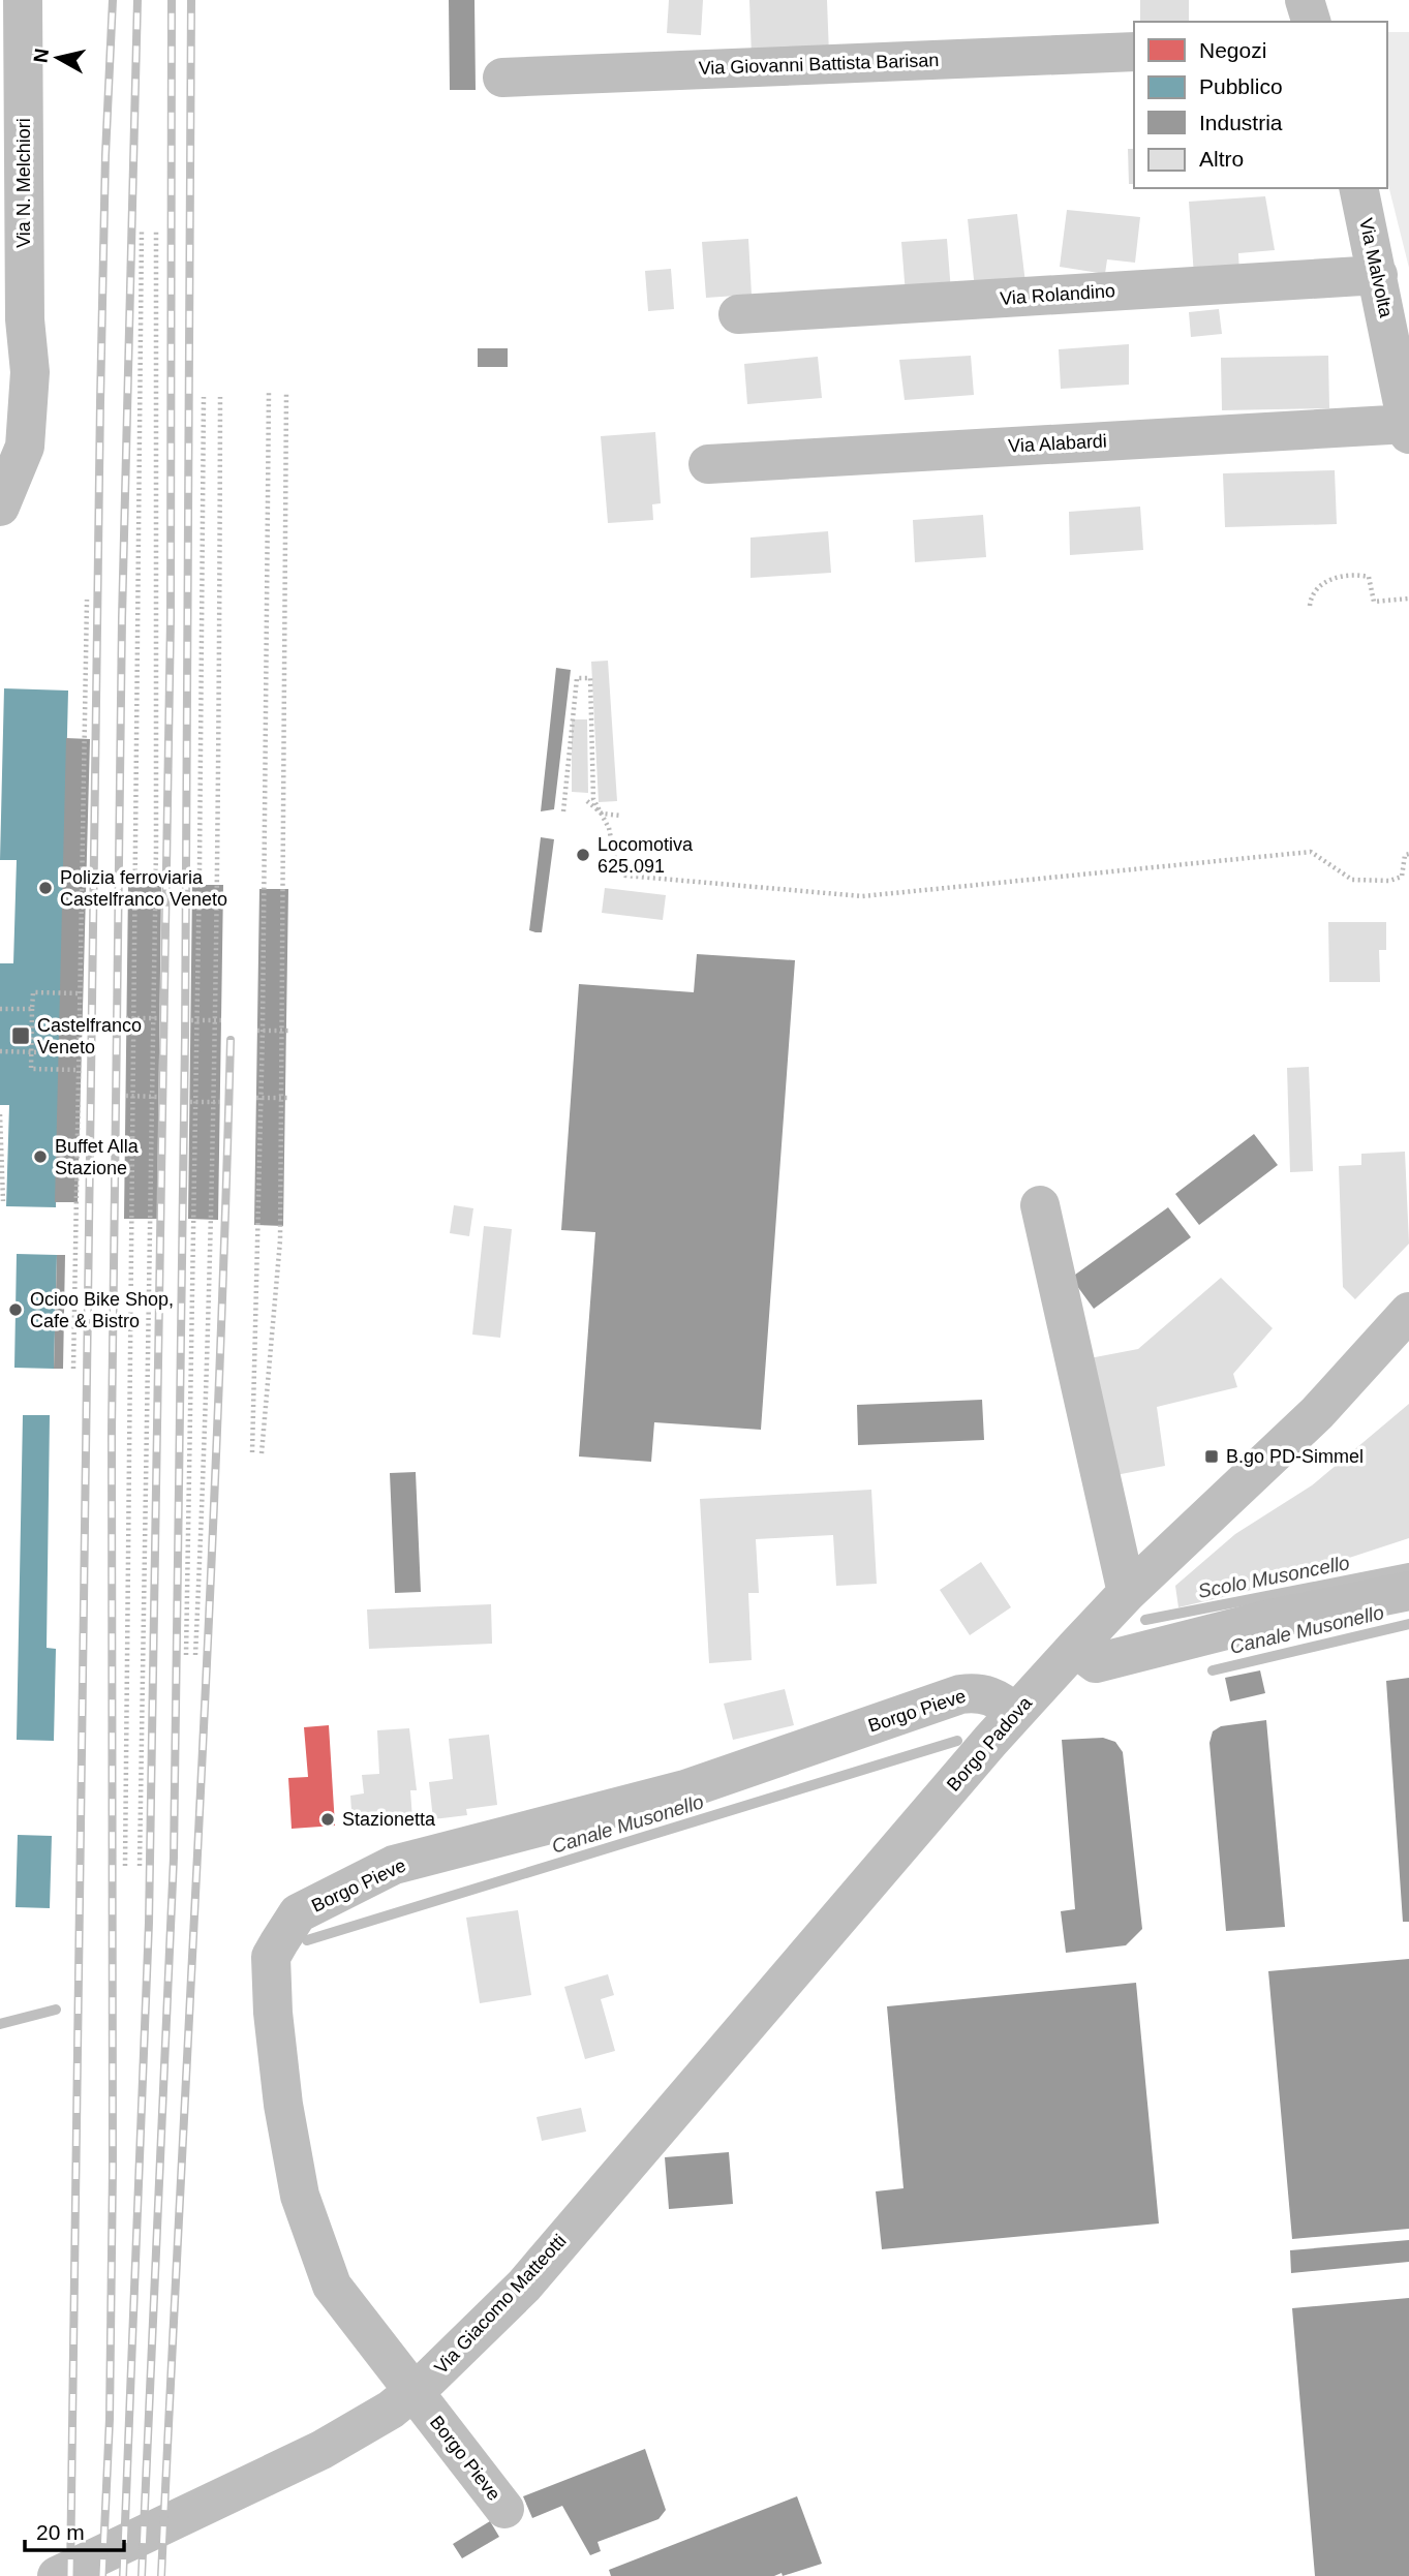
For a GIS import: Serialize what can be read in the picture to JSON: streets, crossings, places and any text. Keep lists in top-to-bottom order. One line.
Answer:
{"streets":{"street":["Via Giovanni Battista Barisan","Via N. Melchiori","Via Malvolta","Via Rolandino","Via Alabardi","Borgo Pieve","Borgo Padova","Via Giacomo Matteotti"]},"crossings":[["Via Malvolta","Via Rolandino"],["Via Malvolta","Via Alabardi"],["Borgo Pieve","Borgo Padova"],["Borgo Padova","Via Giacomo Matteotti"]],"water":["Scolo Musoncello","Canale Musonello"],"places":{"other":["Locomotiva 625.091","Polizia ferroviaria Castelfranco Veneto","Buffet Alla Stazione","Ocioo Bike Shop, Cafe & Bistro","Stazionetta"],"transit":["Castelfranco Veneto","B.go PD-Simmel"]},"legend":["Negozi","Pubblico","Industria","Altro"],"scale_bar":"20 m","north":"left"}
